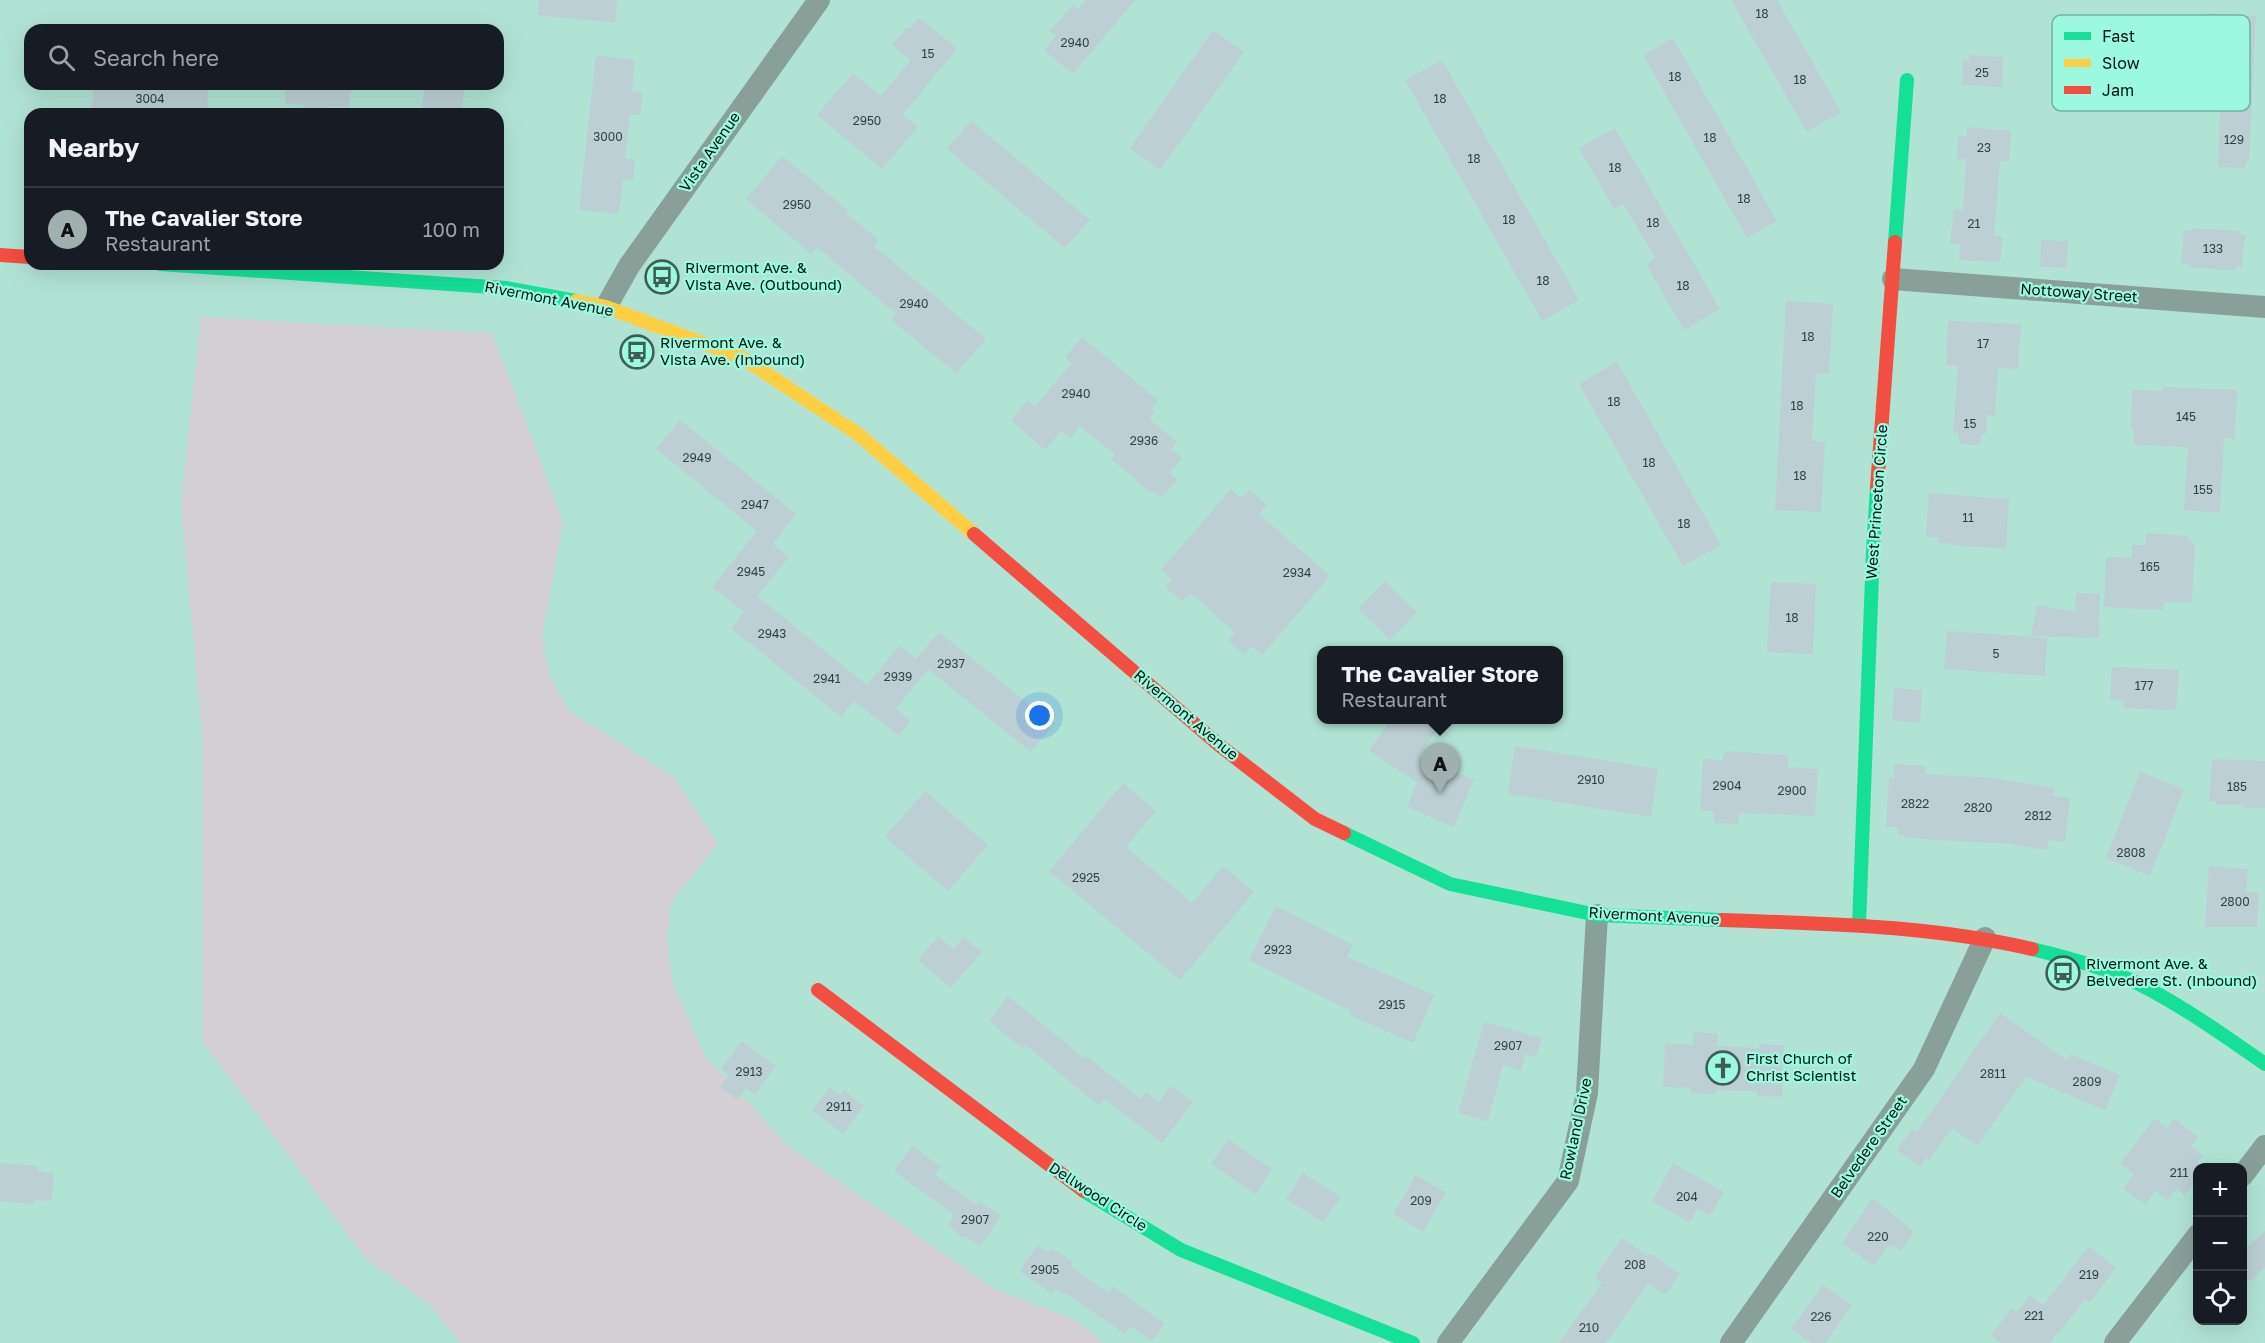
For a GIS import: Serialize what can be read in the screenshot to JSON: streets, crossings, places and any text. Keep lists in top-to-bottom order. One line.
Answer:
{"streets":{"main road":["Rivermont Avenue","West Princeton Circle","Dellwood Circle"],"street":["Vista Avenue","Nottoway Street","Rowland Drive","Belvedere Street"]},"crossings":[["Vista Avenue","Rivermont Avenue"],["Nottoway Street","West Princeton Circle"],["Rivermont Avenue","West Princeton Circle"],["Rivermont Avenue","Rowland Drive"],["Rivermont Avenue","Belvedere Street"]],"places":{"bus stop":["Rivermont Ave. & Vista Ave. (Outbound)","Rivermont Ave. & Vista Ave. (Inbound)","Rivermont Ave. & Belvedere St. (Inbound)"],"church":["First Church of Christ Scientist"]},"house_numbers":["18","2940","15","25","18","18","3004","18","2950","3000","18","129","23","18","18","18","2950","18","18","21","133","18","18","2940","18","17","2940","18","18","145","15","2936","2949","18","18","155","2947","11","18","165","2945","2934","18","2943","5","2937","2939","2941","177","2910","2904","185","2900","2822","2820","2812","2808","2925","2800","2923","2915","2907","2913","2811","2809","2911","211","204","209","2907","220","208","2905","219","221","226","210"],"legend":["Fast","Slow","Jam"],"page":{"search":"Search here","heading":"Nearby","list":[{"mark":"A","name":"The Cavalier Store","note":"Restaurant","value":"100 m"}],"popup":["The Cavalier Store","Restaurant"],"pins":"A","map_buttons":["+","−"]}}
